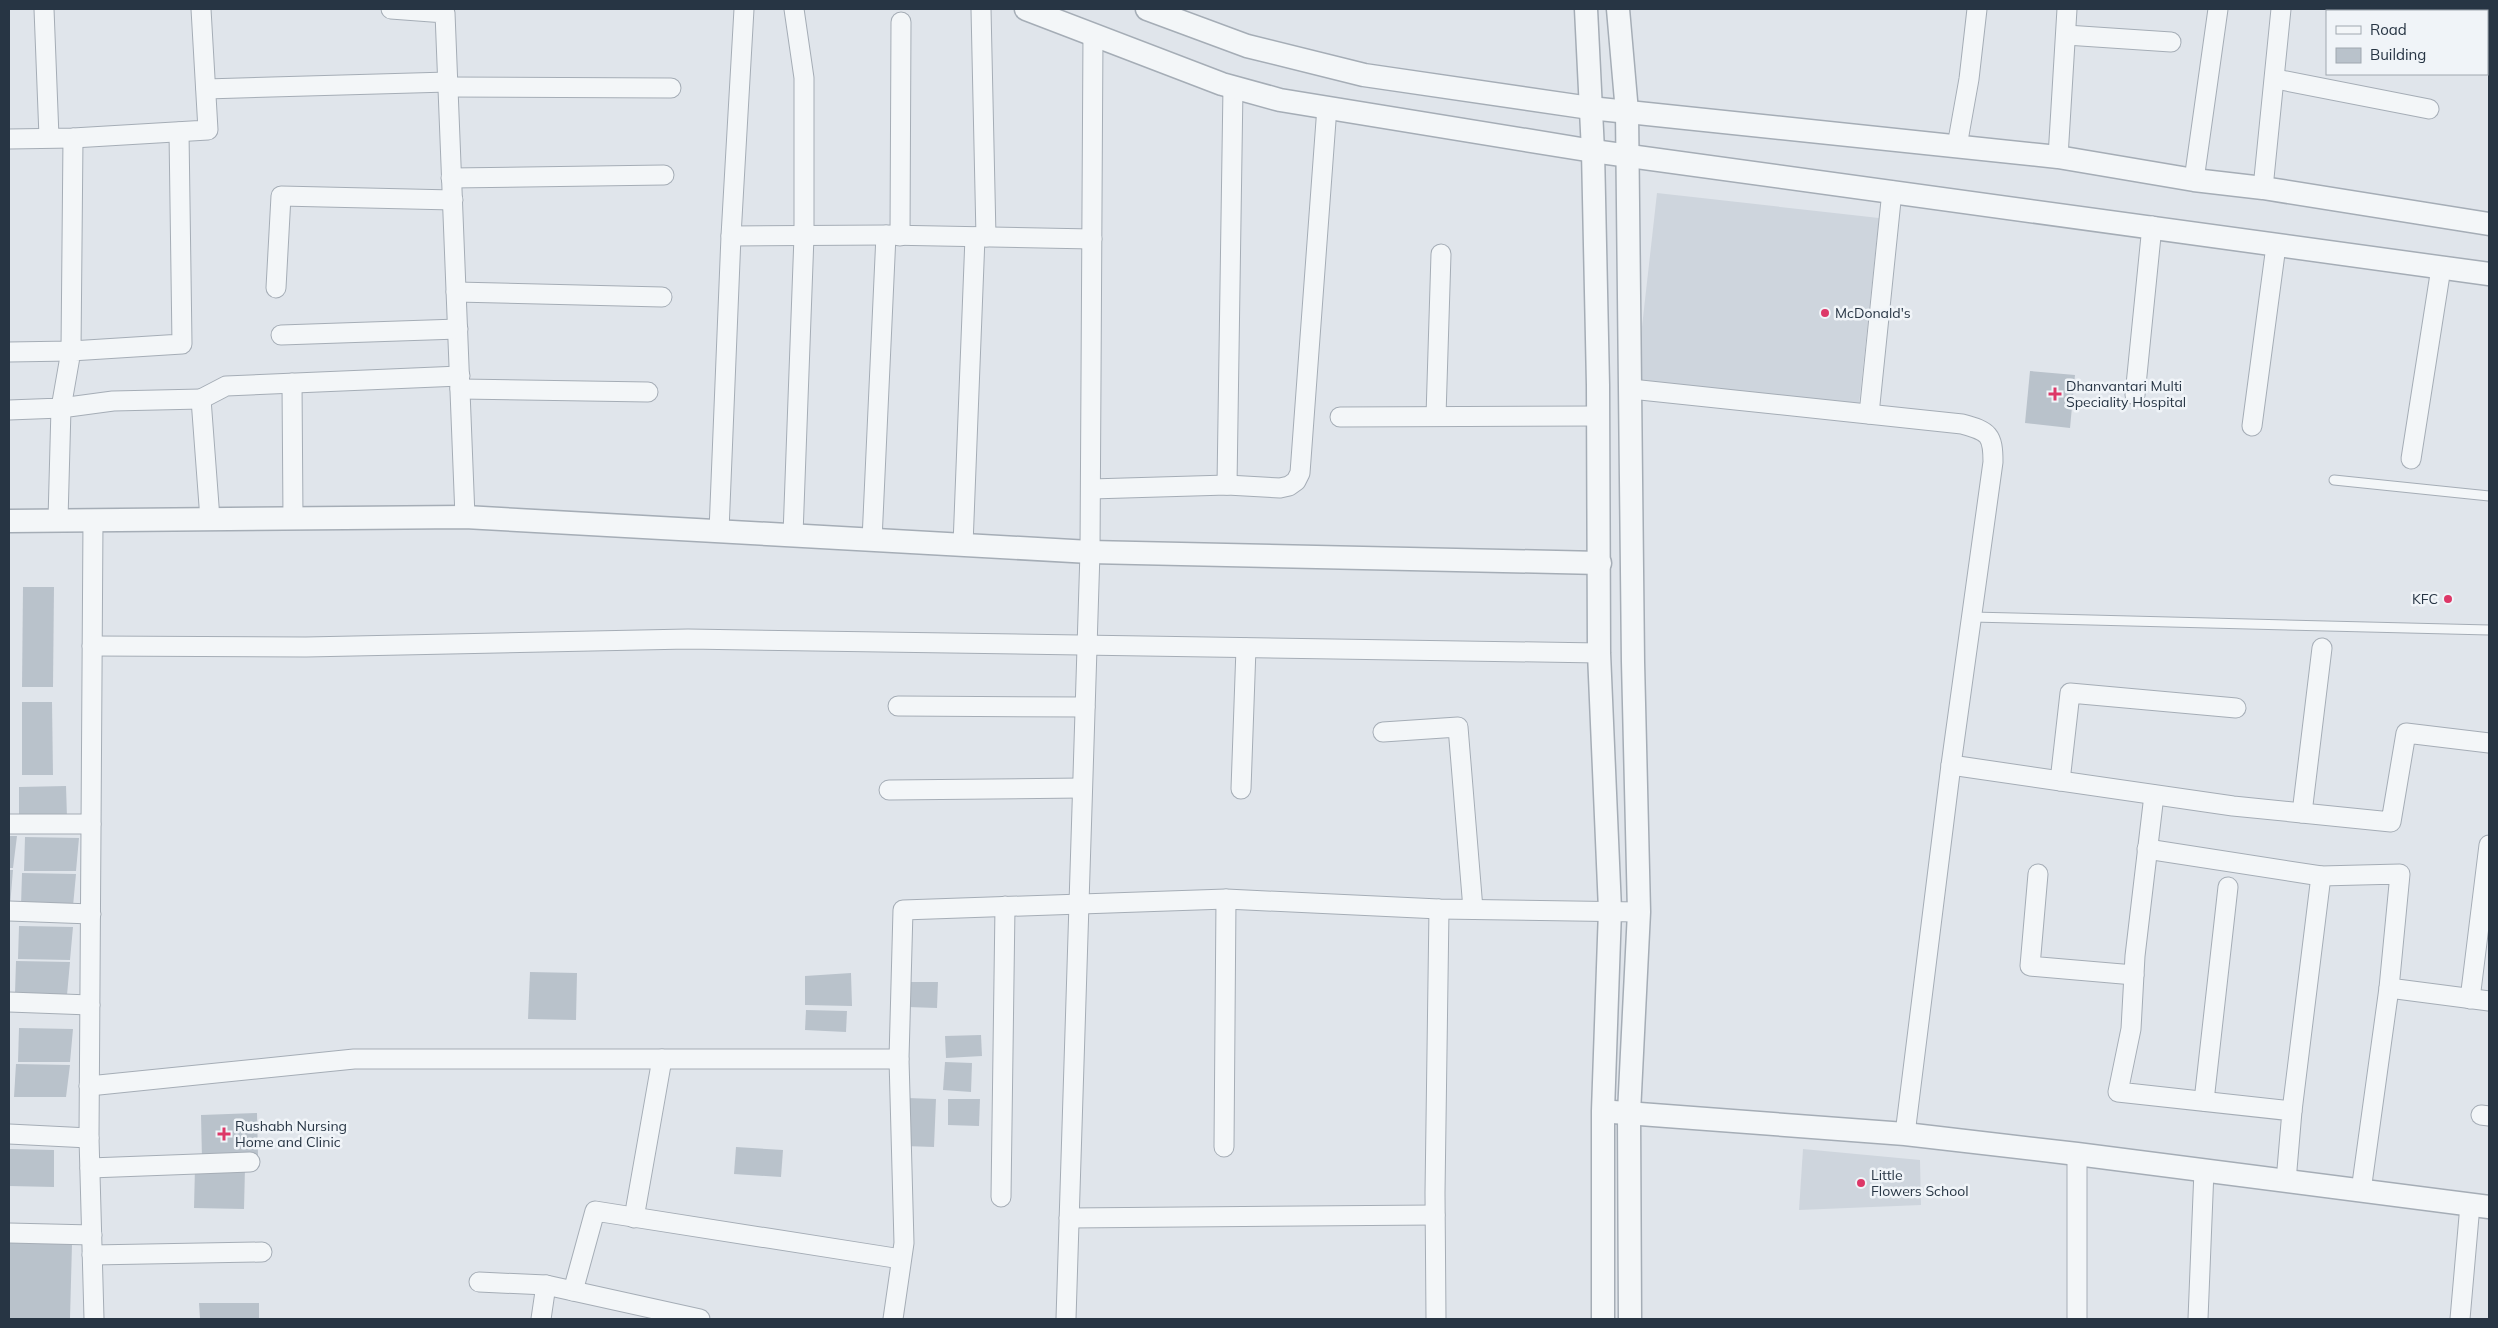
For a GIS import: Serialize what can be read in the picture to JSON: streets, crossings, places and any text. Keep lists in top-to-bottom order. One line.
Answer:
{"places":{"other":["McDonald's","KFC","Little Flowers School"],"health":["Dhanvantari Multi Speciality Hospital","Rushabh Nursing Home and Clinic"]},"legend":["Road","Building"]}
